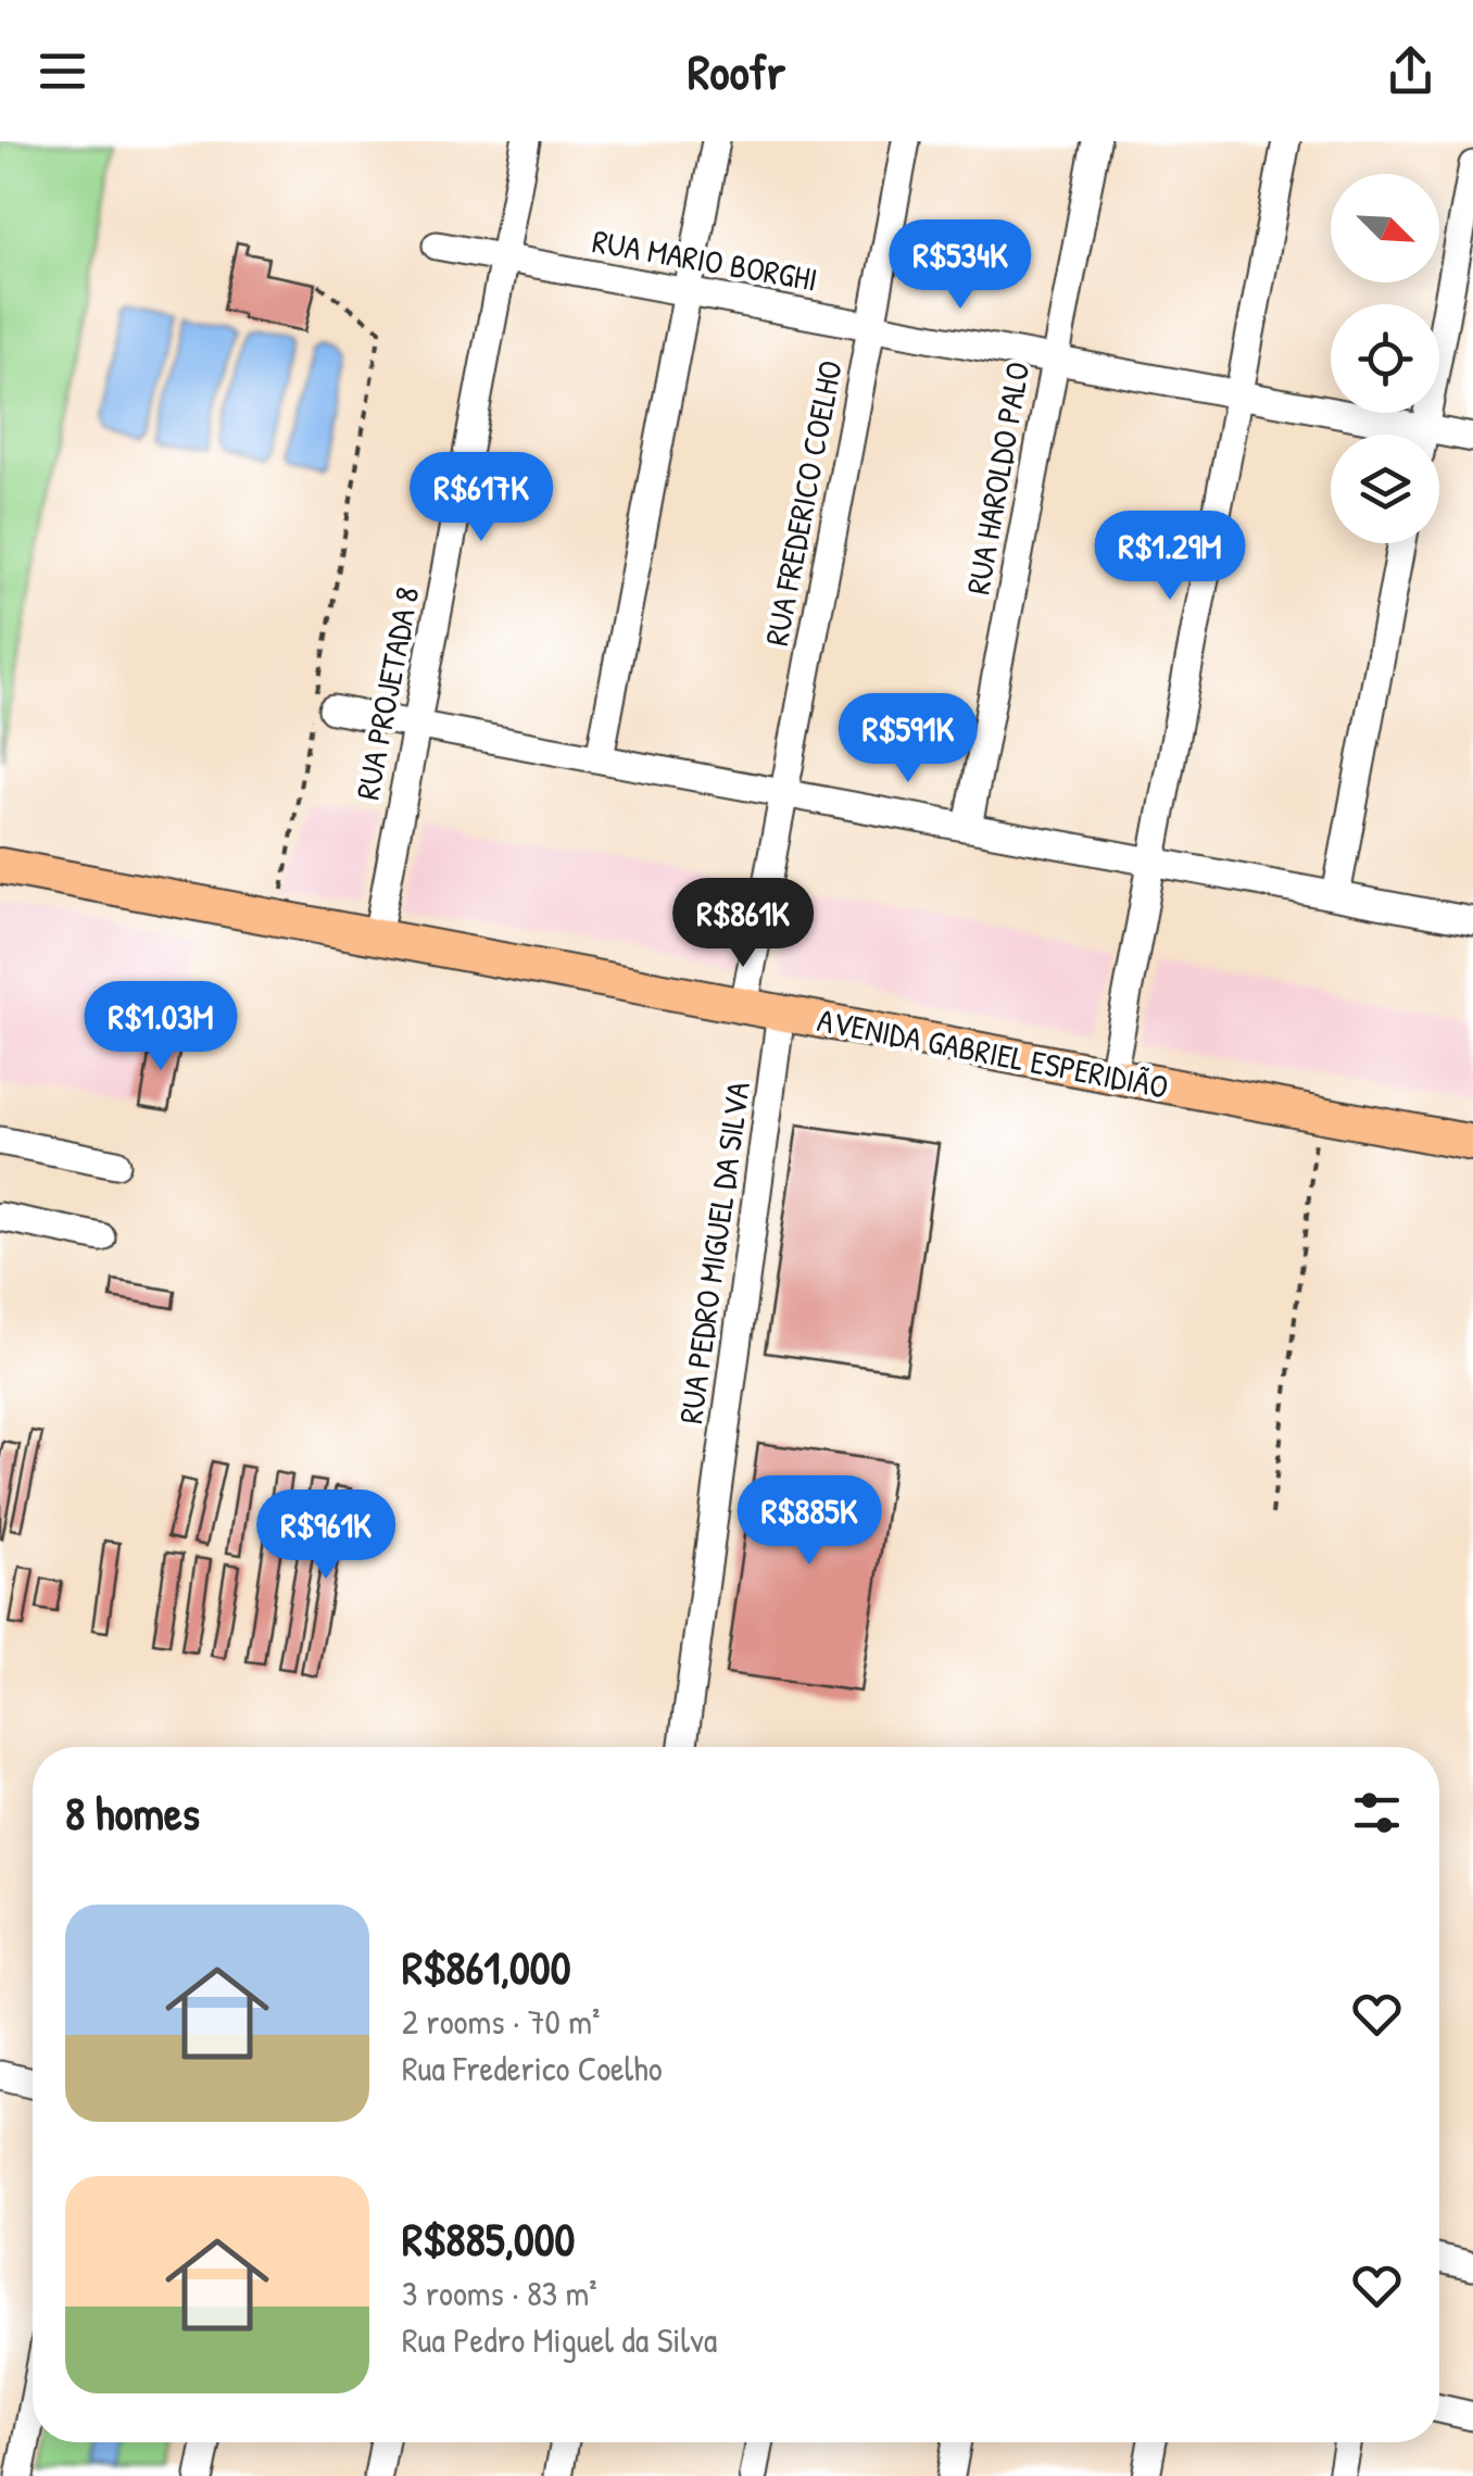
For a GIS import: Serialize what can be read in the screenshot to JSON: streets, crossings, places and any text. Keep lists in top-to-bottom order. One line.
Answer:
{"streets":{"main road":["AVENIDA GABRIEL ESPERIDIÃO"],"street":["RUA MARIO BORGHI","RUA HAROLDO PALO","RUA FREDERICO COELHO","RUA PROJETADA 8","RUA PEDRO MIGUEL DA SILVA"]},"crossings":[["RUA MARIO BORGHI","RUA HAROLDO PALO"],["RUA MARIO BORGHI","RUA FREDERICO COELHO"],["RUA MARIO BORGHI","RUA PROJETADA 8"],["RUA FREDERICO COELHO","AVENIDA GABRIEL ESPERIDIÃO"],["RUA PROJETADA 8","AVENIDA GABRIEL ESPERIDIÃO"],["AVENIDA GABRIEL ESPERIDIÃO","RUA PEDRO MIGUEL DA SILVA"]],"north":"bottom right","page":{"header":"Roofr","price":["R$534K","R$617K","R$1.29M","R$591K","R$861K","R$1.03M","R$885K","R$961K"],"heading":"8 homes","list":[{"name":"R$861,000","note":"2 rooms · 70 m² · Rua Frederico Coelho"},{"name":"R$885,000","note":"3 rooms · 83 m² · Rua Pedro Miguel da Silva"}]}}
